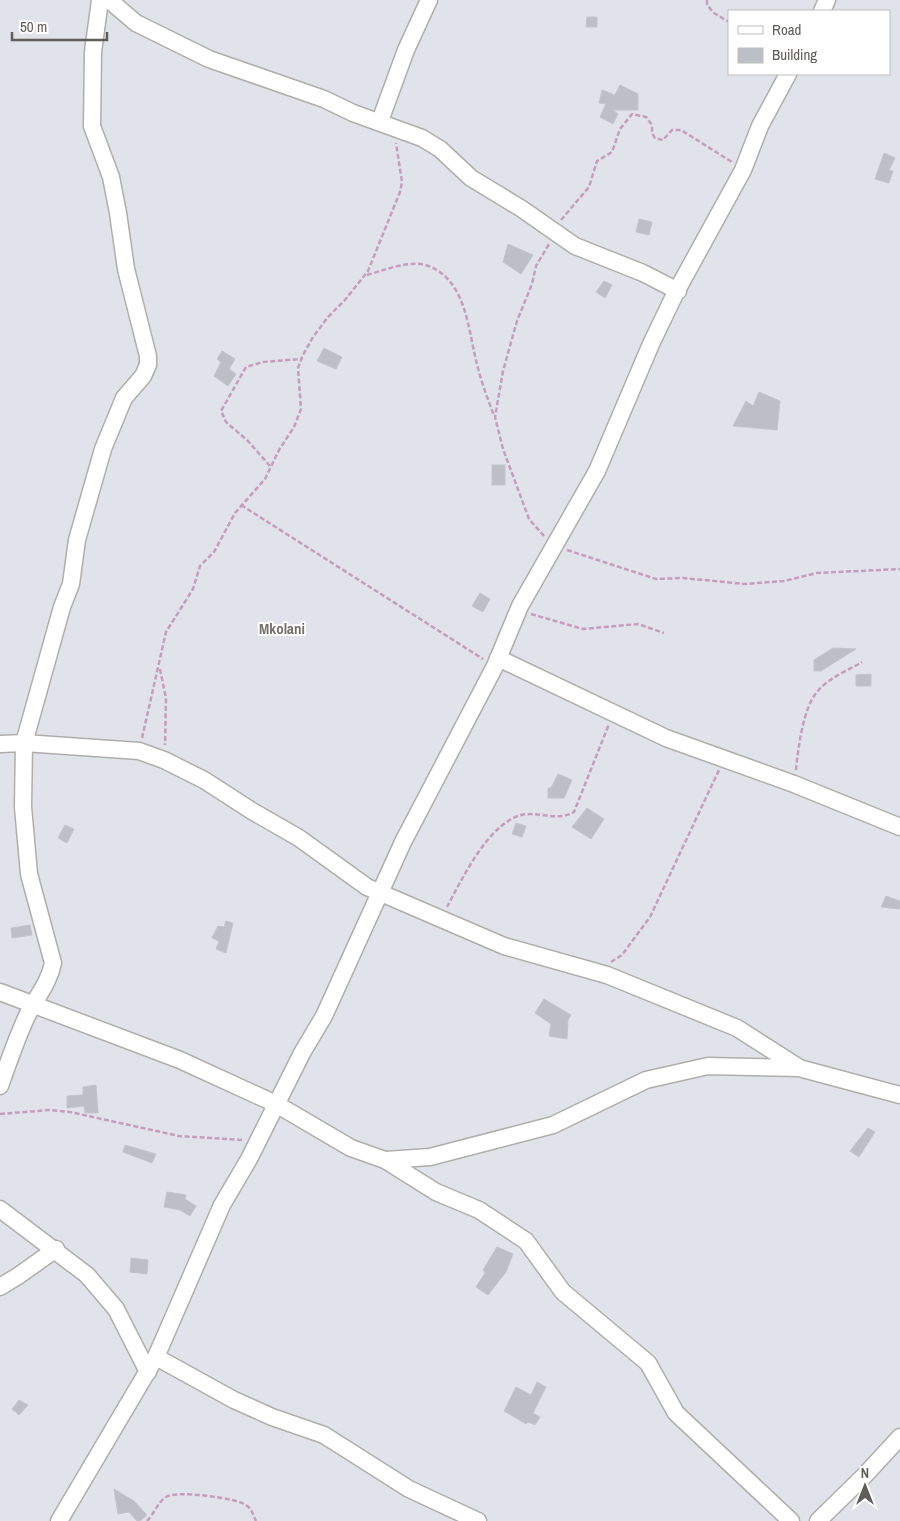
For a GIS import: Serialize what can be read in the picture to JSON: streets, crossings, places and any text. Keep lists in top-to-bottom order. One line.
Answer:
{"districts":["Mkolani"],"legend":["Road","Building"],"scale_bar":"50 m","north":"top"}
